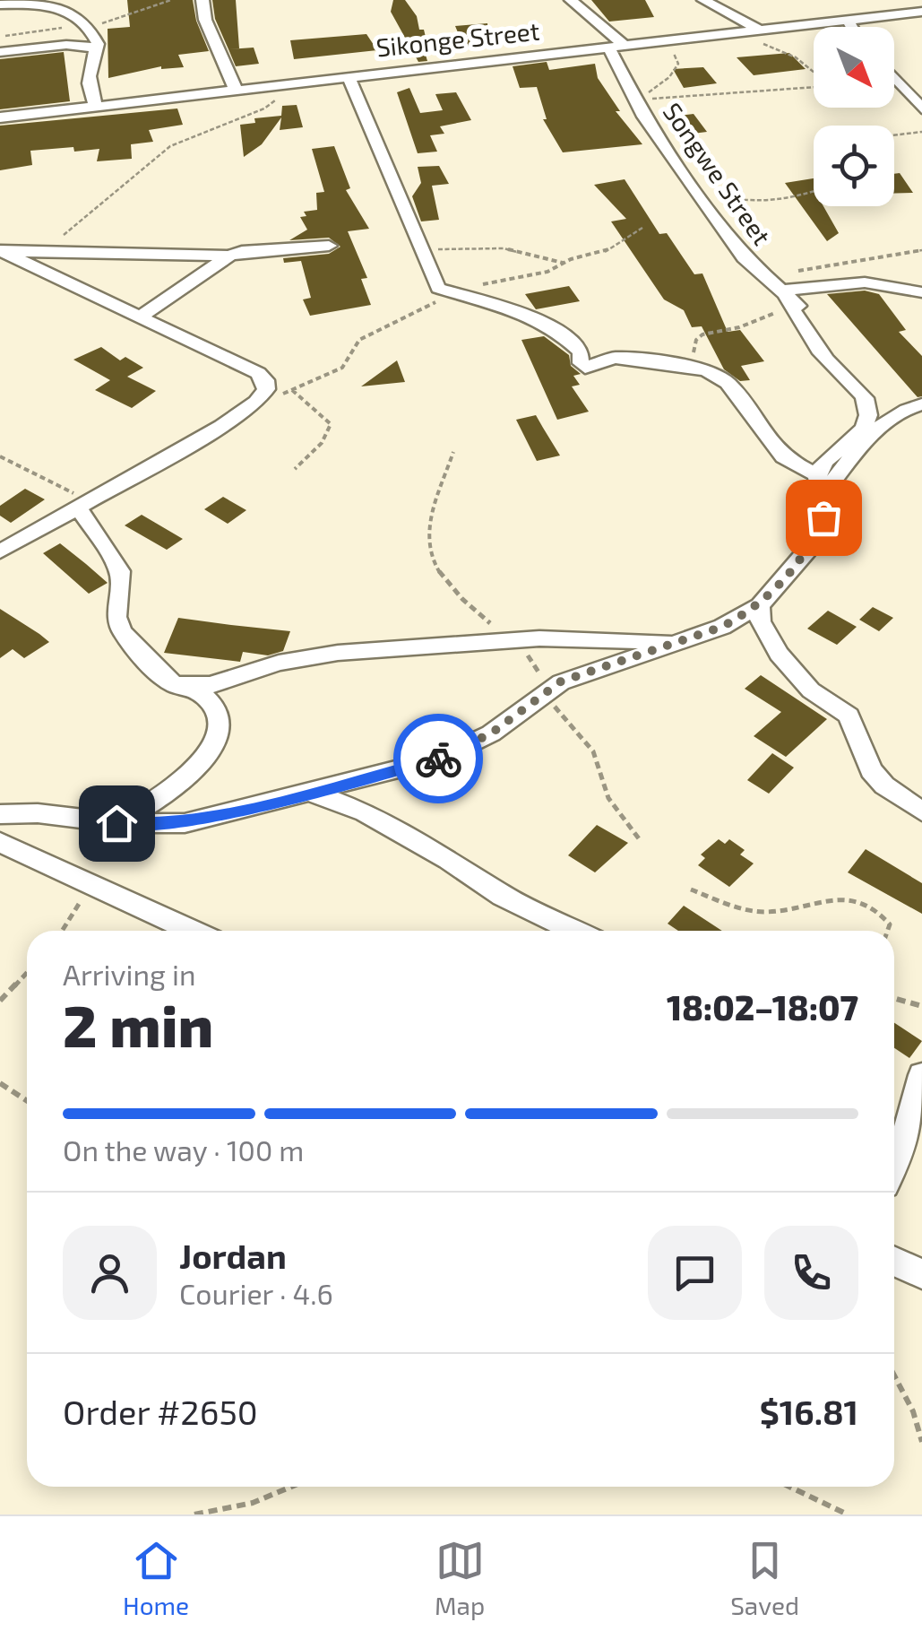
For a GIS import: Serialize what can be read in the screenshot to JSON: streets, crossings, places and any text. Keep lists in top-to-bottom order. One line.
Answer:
{"streets":{"street":["Sikonge Street","Songwe Street"]},"crossings":[["Sikonge Street","Songwe Street"]],"north":"bottom right","page":{"heading":["2 min","Arriving in","18:02–18:07"],"panel":["Jordan","Courier · 4.6","Order #2650","$16.81"],"bar":"On the way · 100 m","tabs":["Home","Map","Saved"]}}
